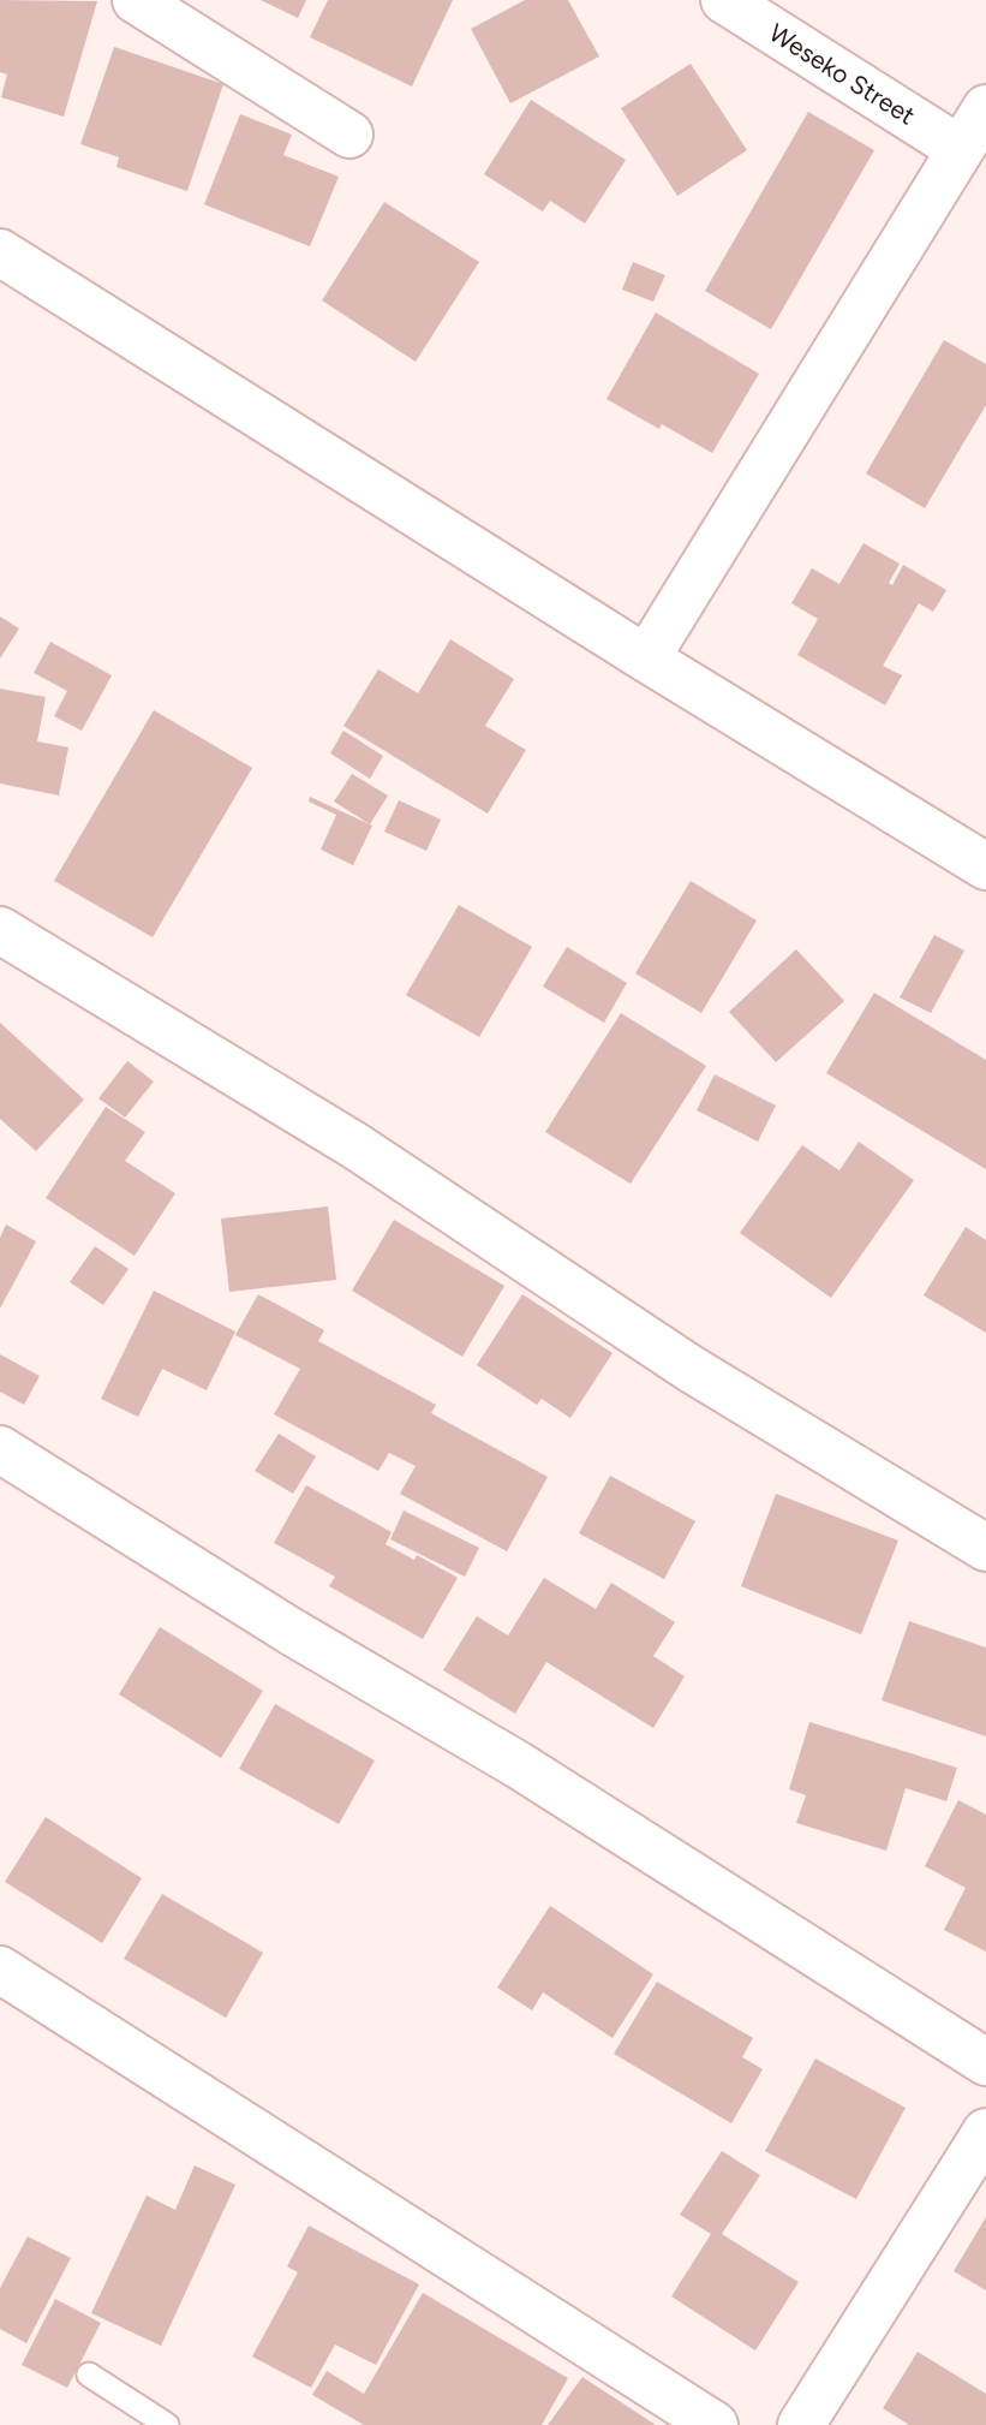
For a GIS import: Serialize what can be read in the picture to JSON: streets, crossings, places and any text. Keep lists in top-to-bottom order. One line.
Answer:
{"streets":{"street":["Weseko Street"]}}
